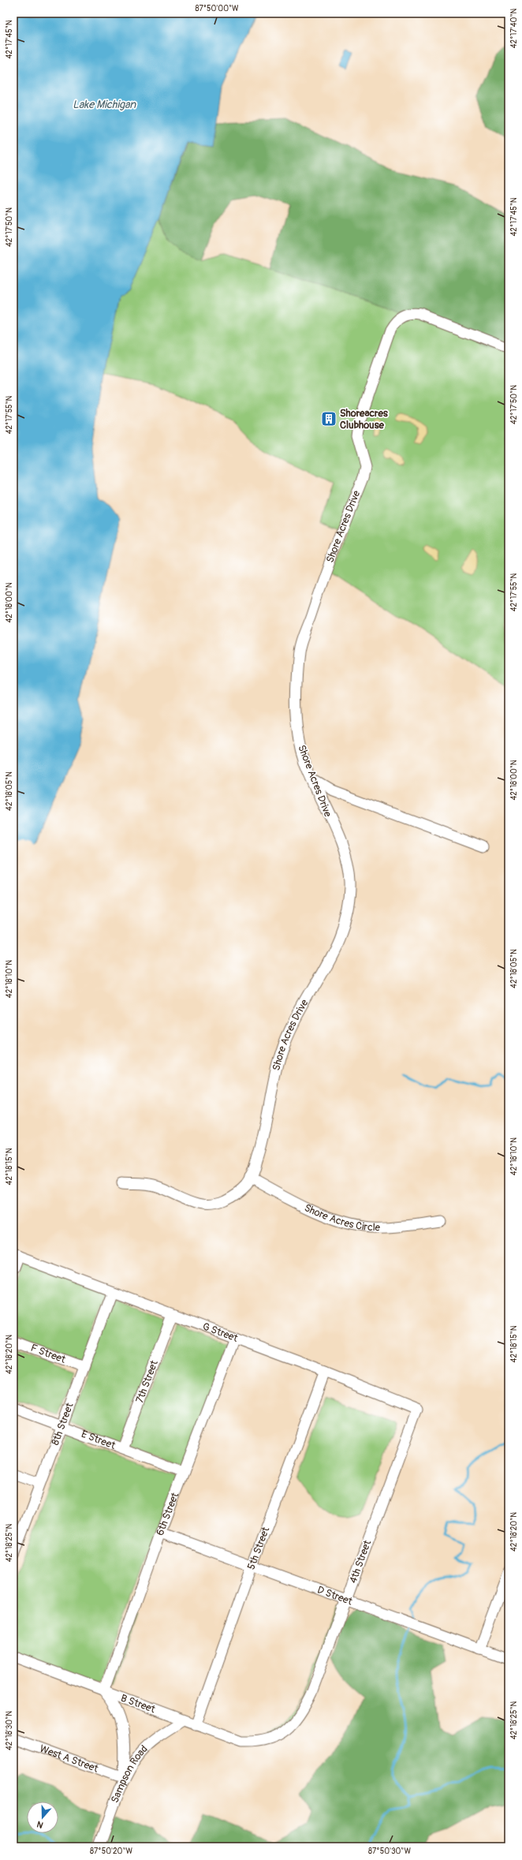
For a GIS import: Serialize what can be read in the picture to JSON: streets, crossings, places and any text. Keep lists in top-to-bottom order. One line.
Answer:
{"streets":{"street":["Shore Acres Drive","Shore Acres Circle","G Street","F Street","7th Street","8th Street","E Street","6th Street","5th Street","4th Street","D Street","B Street","West A Street","Sampson Road"]},"crossings":[["Shore Acres Drive","Shore Acres Circle"],["G Street","7th Street"],["G Street","8th Street"],["G Street","6th Street"],["G Street","5th Street"],["G Street","4th Street"],["F Street","8th Street"],["7th Street","E Street"],["8th Street","E Street"],["E Street","6th Street"],["6th Street","D Street"],["6th Street","B Street"],["5th Street","D Street"],["5th Street","B Street"],["4th Street","D Street"],["4th Street","B Street"],["B Street","Sampson Road"],["West A Street","Sampson Road"]],"water":["Lake Michigan"],"places":{"building":["Shoreacres Clubhouse"]},"north":"bottom","coordinates":["87°50'00\"W","42°17'40\"N","42°17'45\"N","42°17'50\"N","42°17'55\"N","42°18'00\"N","42°18'05\"N","42°18'10\"N","42°18'15\"N","42°18'20\"N","42°18'25\"N","42°18'30\"N","87°50'20\"W","87°50'30\"W"]}
